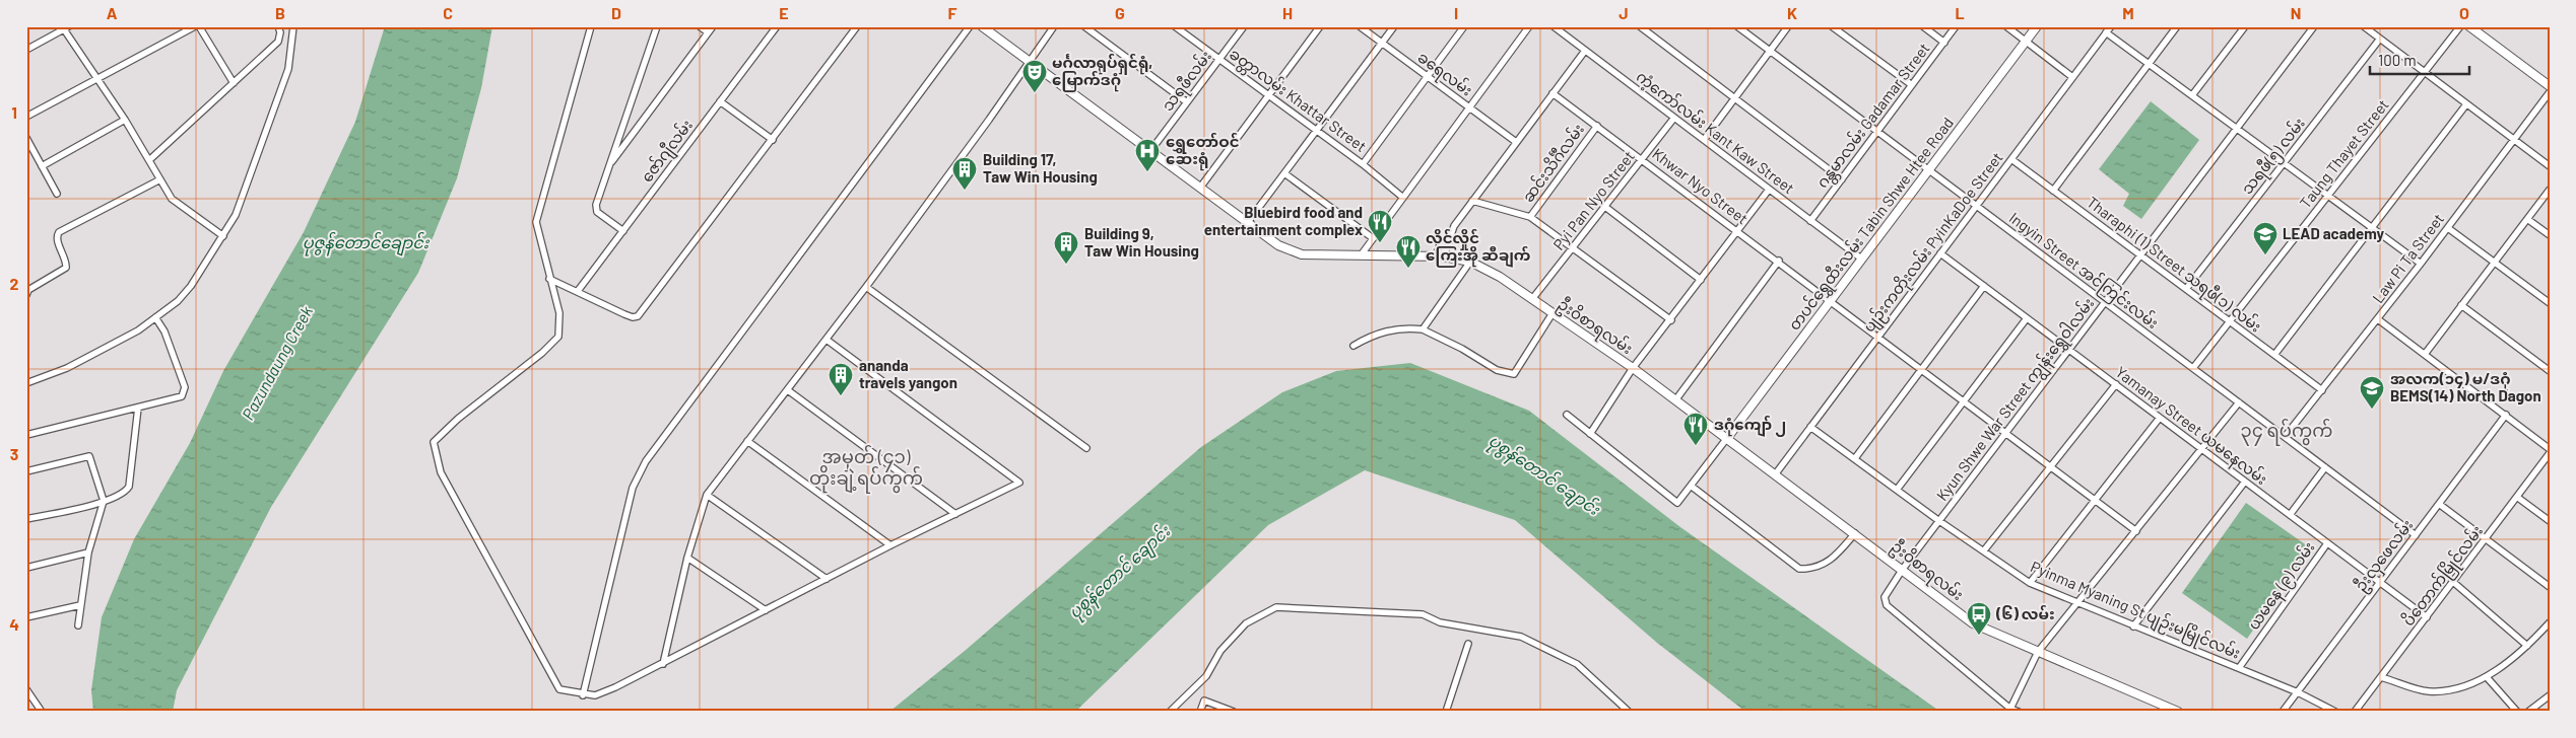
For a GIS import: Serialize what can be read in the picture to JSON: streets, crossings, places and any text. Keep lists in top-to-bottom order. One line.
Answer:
{"streets":{"main road":["တပင်ရွှေထီးလမ်း Tabin Shwe Htee Road","ဦးဝိစာရလမ်း"],"street":["ခရေလမ်း","သရဖီလမ်း","ခတ္တာလမ်း Khattar Street","ဂန္တမာလမ်း Gadamar Street","ကံ့ကော်လမ်း Kant Kaw Street","ဇော်ဂျီလမ်း","Taung Thayet Street","သရဖီ(၅) လမ်း","ဆင်းသိင်္ဂီလမ်း","Khwar Nyo Street","Pyi Pan Nyo Street","ပျဉ်းကတိုးလမ်း PyinKaDoe Street","Law Pi Ta Street","Tharaphi (1) Street သရဖီ(၁) လမ်း","Ingyin Street အင်ကြင်းလမ်း","Kyun Shwe War Street ကျွန်းရွှေဝါလမ်း","Yamanay Street ယမနေလမ်း","ဦးလှဖေလမ်း","ပိတောက်မြိုင်လမ်း","ယမနေ (၉) လမ်း","Pyinma Myaning St ပျဉ်းမမြိုင်လမ်း"]},"crossings":[["သရဖီလမ်း","ခတ္တာလမ်း Khattar Street"],["သရဖီလမ်း","ဦးဝိစာရလမ်း"],["ဂန္တမာလမ်း Gadamar Street","ကံ့ကော်လမ်း Kant Kaw Street"],["ဂန္တမာလမ်း Gadamar Street","Ingyin Street အင်ကြင်းလမ်း"],["ကံ့ကော်လမ်း Kant Kaw Street","Pyi Pan Nyo Street"],["ကံ့ကော်လမ်း Kant Kaw Street","တပင်ရွှေထီးလမ်း Tabin Shwe Htee Road"],["Taung Thayet Street","Tharaphi (1) Street သရဖီ(၁) လမ်း"],["Taung Thayet Street","Ingyin Street အင်ကြင်းလမ်း"],["သရဖီ(၅) လမ်း","Tharaphi (1) Street သရဖီ(၁) လမ်း"],["ဆင်းသိင်္ဂီလမ်း","Khwar Nyo Street"],["Khwar Nyo Street","Pyi Pan Nyo Street"],["Khwar Nyo Street","တပင်ရွှေထီးလမ်း Tabin Shwe Htee Road"],["Khwar Nyo Street","ပျဉ်းကတိုးလမ်း PyinKaDoe Street"],["Khwar Nyo Street","Kyun Shwe War Street ကျွန်းရွှေဝါလမ်း"],["Pyi Pan Nyo Street","ဦးဝိစာရလမ်း"],["တပင်ရွှေထီးလမ်း Tabin Shwe Htee Road","Ingyin Street အင်ကြင်းလမ်း"],["တပင်ရွှေထီးလမ်း Tabin Shwe Htee Road","ဦးဝိစာရလမ်း"],["ပျဉ်းကတိုးလမ်း PyinKaDoe Street","Tharaphi (1) Street သရဖီ(၁) လမ်း"],["ပျဉ်းကတိုးလမ်း PyinKaDoe Street","Ingyin Street အင်ကြင်းလမ်း"],["ပျဉ်းကတိုးလမ်း PyinKaDoe Street","ဦးဝိစာရလမ်း"],["ပျဉ်းကတိုးလမ်း PyinKaDoe Street","Yamanay Street ယမနေလမ်း"],["ပျဉ်းကတိုးလမ်း PyinKaDoe Street","Pyinma Myaning St ပျဉ်းမမြိုင်လမ်း"],["Law Pi Ta Street","Tharaphi (1) Street သရဖီ(၁) လမ်း"],["Law Pi Ta Street","Ingyin Street အင်ကြင်းလမ်း"],["Tharaphi (1) Street သရဖီ(၁) လမ်း","Kyun Shwe War Street ကျွန်းရွှေဝါလမ်း"],["Ingyin Street အင်ကြင်းလမ်း","Kyun Shwe War Street ကျွန်းရွှေဝါလမ်း"],["Ingyin Street အင်ကြင်းလမ်း","ဦးလှဖေလမ်း"],["ဦးဝိစာရလမ်း","Kyun Shwe War Street ကျွန်းရွှေဝါလမ်း"],["Kyun Shwe War Street ကျွန်းရွှေဝါလမ်း","Yamanay Street ယမနေလမ်း"],["Kyun Shwe War Street ကျွန်းရွှေဝါလမ်း","Pyinma Myaning St ပျဉ်းမမြိုင်လမ်း"],["Yamanay Street ယမနေလမ်း","ဦးလှဖေလမ်း"],["Yamanay Street ယမနေလမ်း","ပိတောက်မြိုင်လမ်း"],["Yamanay Street ယမနေလမ်း","ယမနေ (၉) လမ်း"],["ဦးလှဖေလမ်း","Pyinma Myaning St ပျဉ်းမမြိုင်လမ်း"],["ယမနေ (၉) လမ်း","Pyinma Myaning St ပျဉ်းမမြိုင်လမ်း"]],"districts":["၃၄ ရပ်ကွက်","အမှတ် (၄၁) တိုးချဲ့ရပ်ကွက်"],"water":["ပုဇွန်တောင်ချောင်း","Pazundaung Creek","ပုစွန်တောင် ချောင်း"],"places":{"theatre":["မင်္ဂလာရုပ်ရှင်ရုံ, မြောက်ဒဂုံ"],"hospital":["ရွှေတော်ဝင် ဆေးရုံ"],"building":["Building 17, Taw Win Housing","Building 9, Taw Win Housing","ananda travels yangon"],"restaurant":["Bluebird food and entertainment complex","လှိုင်လှိုင် ကြေးအို ဆီချက်","ဒဂုံကျော် ၂"],"school or university":["LEAD academy","အလက(၁၄) မ/ဒဂုံ BEMS(14) North Dagon"],"bus stop":["(၆) လမ်း"]},"scale_bar":"100 m","grid":{"columns":["A","B","C","D","E","F","G","H","I","J","K","L","M","N","O"],"rows":["1","2","3","4"]}}
